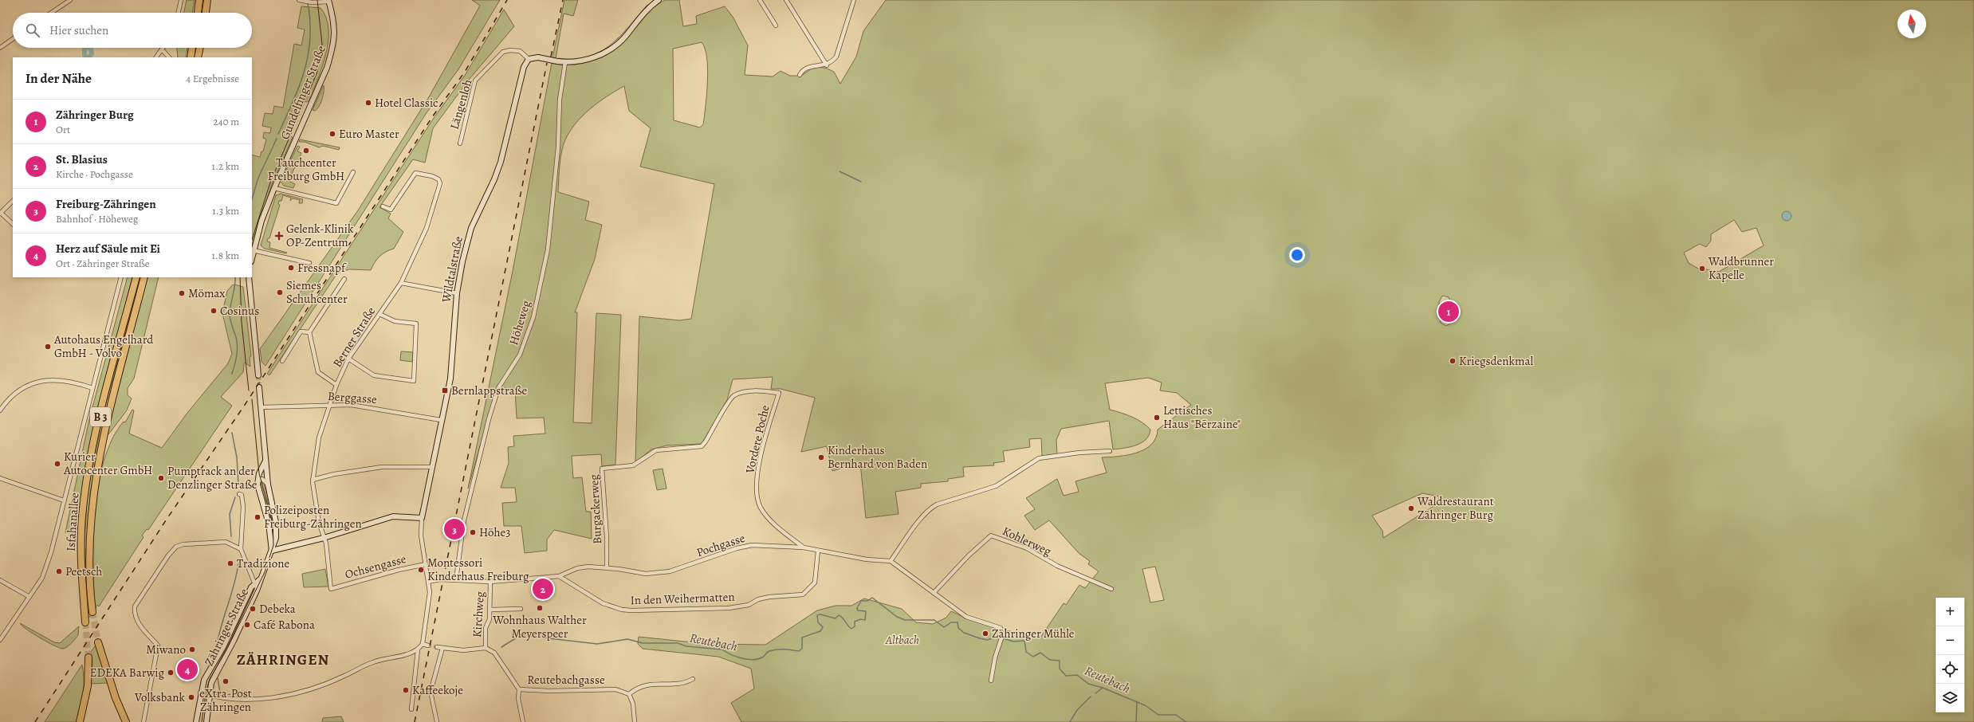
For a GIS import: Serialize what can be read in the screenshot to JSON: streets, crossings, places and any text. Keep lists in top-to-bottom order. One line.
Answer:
{"streets":{"highway":["B 3","Isfahanallee"],"street":["Gundelfinger Straße","Längenloh","Wildtalstraße","Höheweg","Berner Straße","Berggasse","Vordere Poche","Burgackerweg","Kohlerweg","Pochgasse","Ochsengasse","In den Weihermatten","Kirchweg","Zähringer Straße","Reutebachgasse"]},"crossings":[["Längenloh","Wildtalstraße"],["Wildtalstraße","Berggasse"],["Wildtalstraße","Pochgasse"],["Wildtalstraße","Ochsengasse"],["Höheweg","Pochgasse"],["Berner Straße","Berggasse"],["Berner Straße","Ochsengasse"],["Berggasse","Zähringer Straße"],["Vordere Poche","Burgackerweg"],["Vordere Poche","Pochgasse"],["Burgackerweg","Pochgasse"],["Pochgasse","In den Weihermatten"],["Pochgasse","Kirchweg"],["Kirchweg","Reutebachgasse"]],"districts":["ZÄHRINGEN"],"water":["Reutebach"],"parks":["Altbach"],"places":{"other":["Hotel Classic","Euro Master","Tauchcenter Freiburg GmbH","Fressnapf","Waldbrunner Kapelle","Siemes Schuhcenter","Mömax","Cosinus","Autohaus Engelhard GmbH - Volvo","Kriegsdenkmal","Lettisches Haus \"Bērzaine\"","Kinderhaus Bernhard von Baden","Kurier Autocenter GmbH","Pumptrack an der Denzlinger Straße","Waldrestaurant Zähringer Burg","Polizeiposten Freiburg-Zähringen","Höhe3","Tradizione","Montessori Kinderhaus Freiburg","Peetsch","Wohnhaus Walther Meyerspeer","Debeka","Café Rabona","Zähringer Mühle","Miwano","EDEKA Barwig","eXtra-Post Zähringen","Kaffeekoje","Volksbank"],"health":["Gelenk-Klinik OP-Zentrum"],"transit":["Bernlappstraße"]},"north":"top","page":{"search":"Hier suchen","heading":["In der Nähe","4 Ergebnisse"],"list":[{"mark":"1","name":"Zähringer Burg","note":"Ort","value":"240 m"},{"mark":"2","name":"St. Blasius","note":"Kirche · Pochgasse","value":"1.2 km"},{"mark":"3","name":"Freiburg-Zähringen","note":"Bahnhof · Höheweg","value":"1.3 km"},{"mark":"4","name":"Herz auf Säule mit Ei","note":"Ort · Zähringer Straße","value":"1.8 km"}],"pins":["1","3","2","4"],"map_buttons":["+","−"]}}
